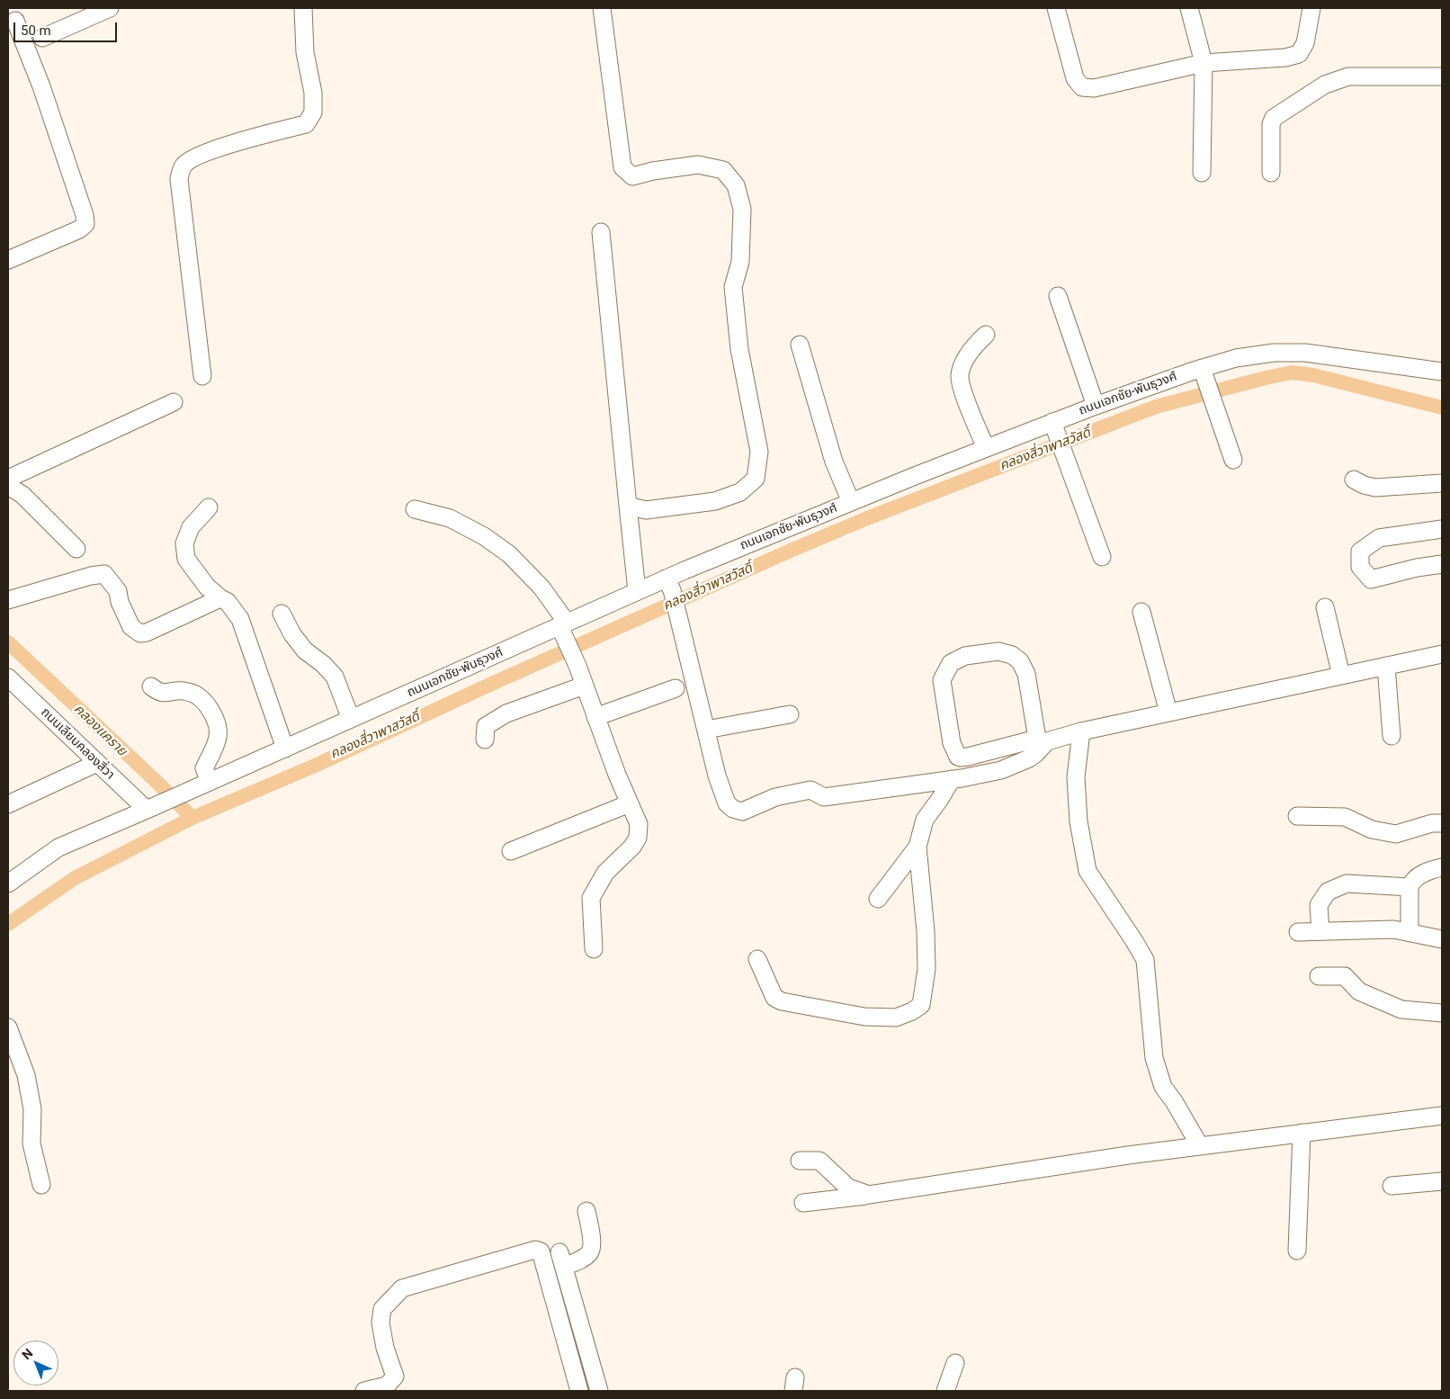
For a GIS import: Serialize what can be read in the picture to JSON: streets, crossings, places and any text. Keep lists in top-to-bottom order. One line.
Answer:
{"streets":{"street":["ถนนเอกชัย-พันธุวงศ์","ถนนเลียบคลองสี่วา"]},"crossings":[["ถนนเอกชัย-พันธุวงศ์","ถนนเลียบคลองสี่วา"]],"water":["คลองสี่วาพาสวัสดิ์","คลองเเคราย"],"scale_bar":"50 m","north":"top left"}
